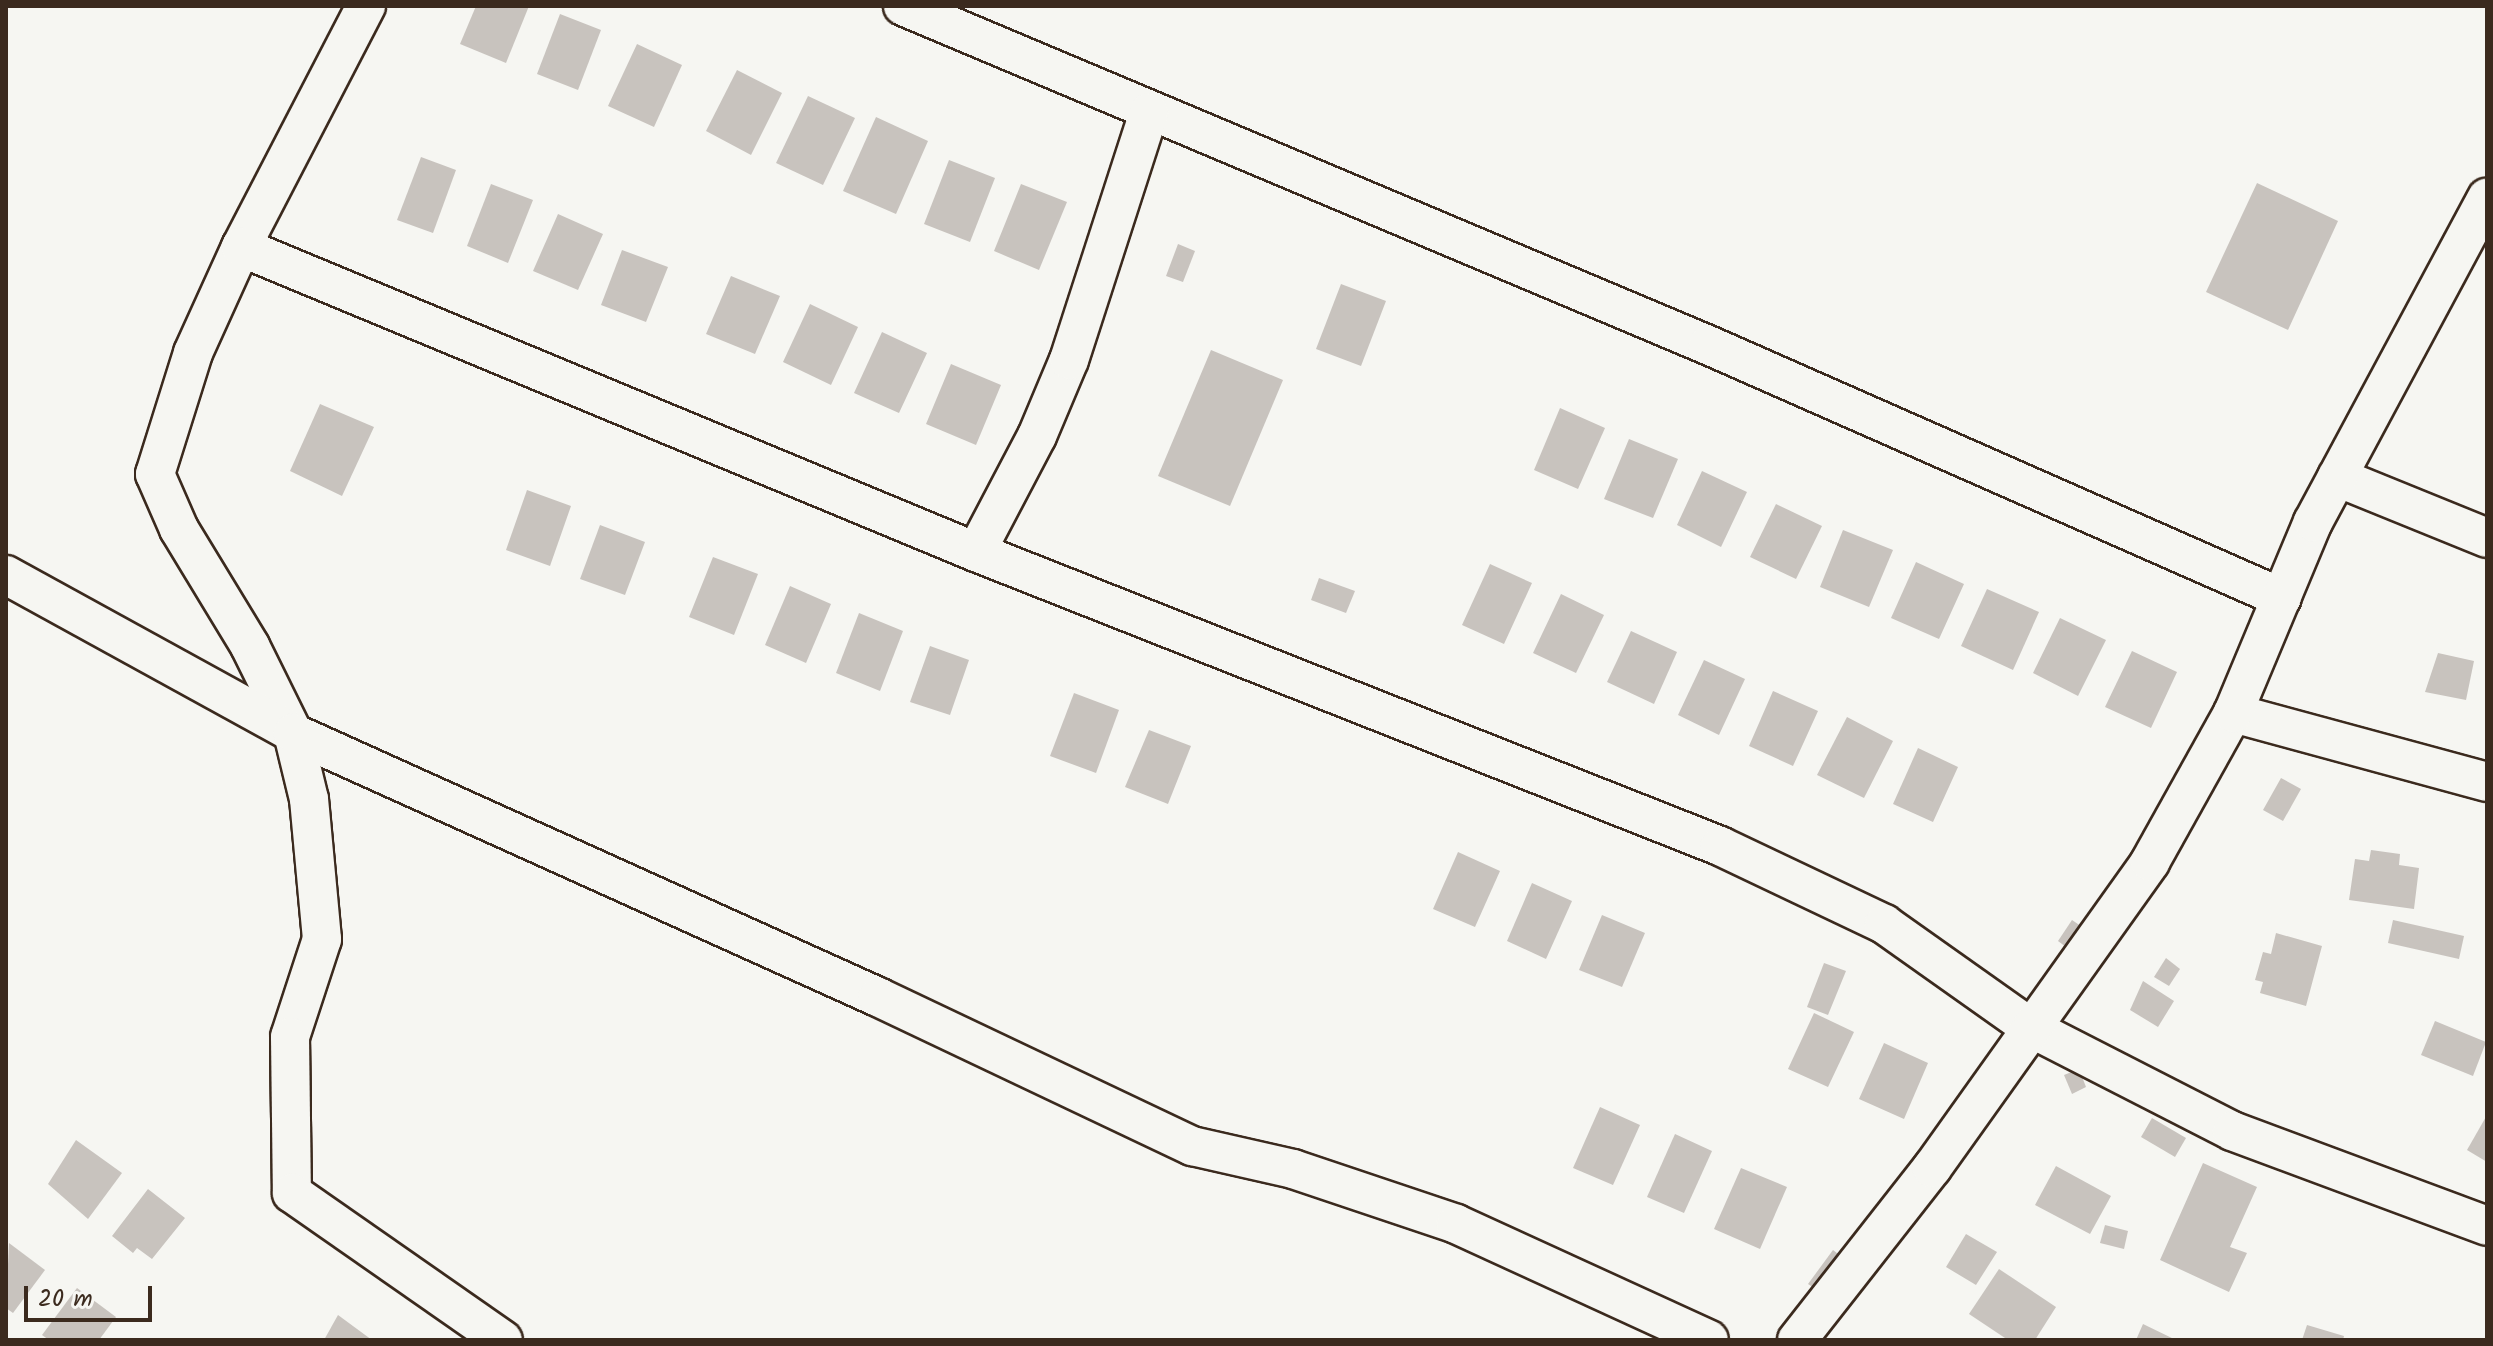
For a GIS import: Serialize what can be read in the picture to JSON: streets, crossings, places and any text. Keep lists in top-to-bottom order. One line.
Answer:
{"scale_bar":"20 m"}
